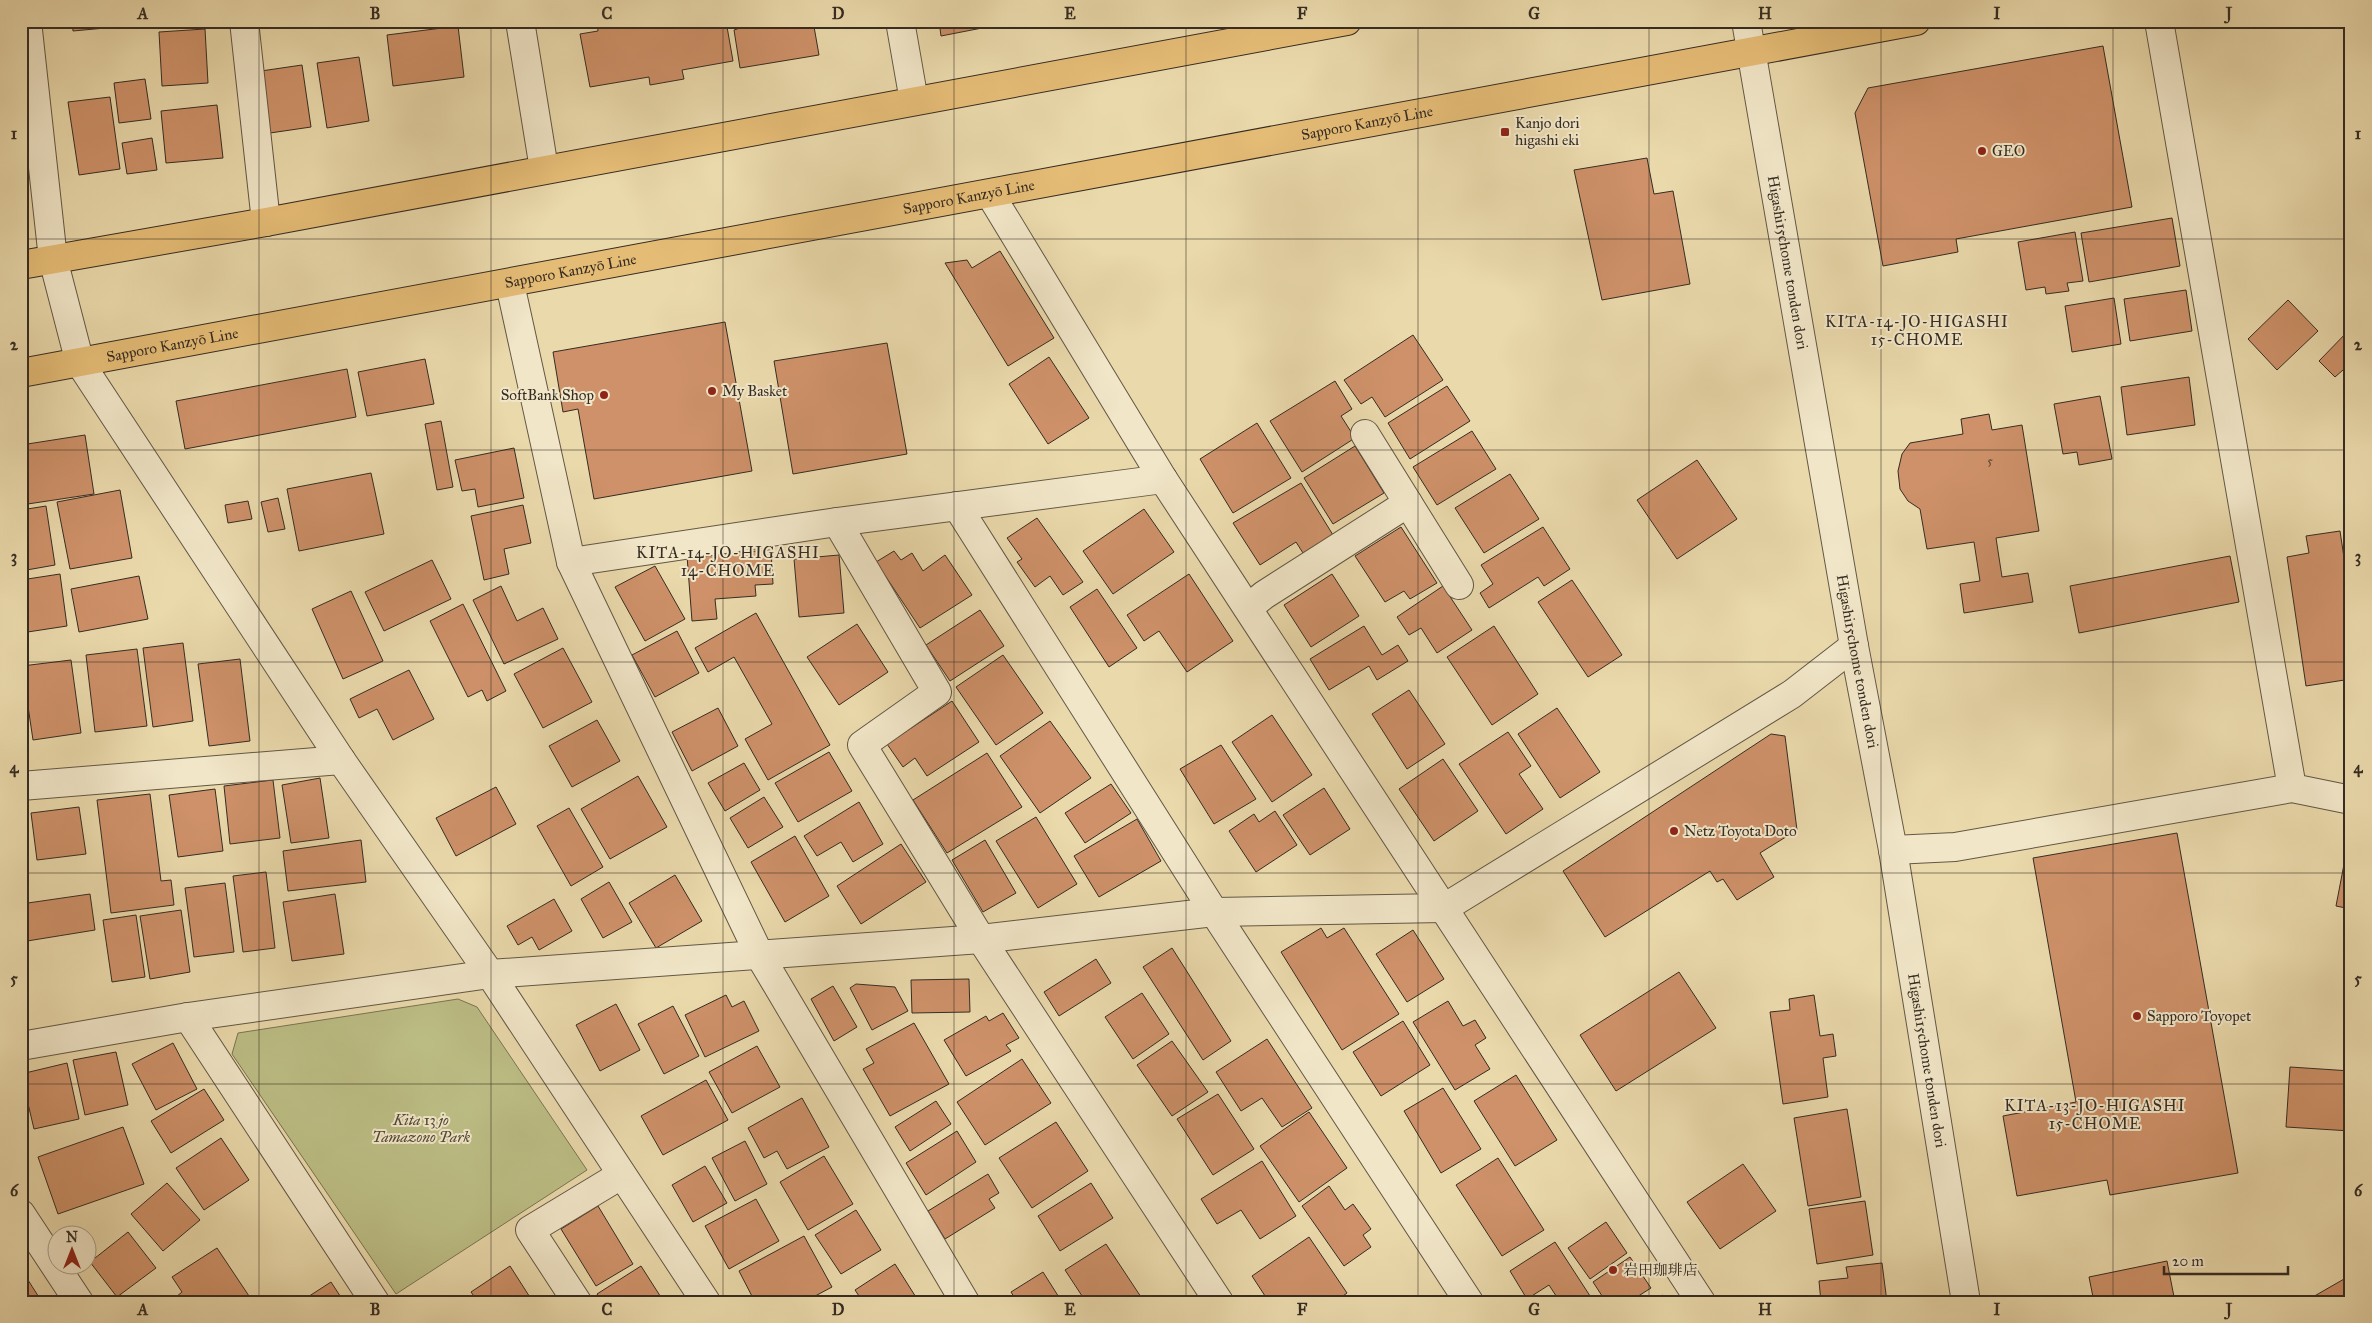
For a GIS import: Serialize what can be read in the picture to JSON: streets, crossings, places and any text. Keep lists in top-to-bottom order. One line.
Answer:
{"streets":{"main road":["Sapporo Kanzyō Line"],"street":["Higashi15chome tonden dori"]},"crossings":[["Sapporo Kanzyō Line","Higashi15chome tonden dori"]],"districts":["KITA-14-JO-HIGASHI 15-CHOME","KITA-14-JO-HIGASHI 14-CHOME","KITA-13-JO-HIGASHI 15-CHOME"],"parks":["Kita 13 jo Tamazono Park"],"places":{"transit":["Kanjo dori higashi eki"],"other":["GEO","My Basket","SoftBank Shop","Netz Toyota Doto","Sapporo Toyopet","岩田珈琲店"]},"house_numbers":["5"],"scale_bar":"20 m","north":"top","grid":{"columns":["A","B","C","D","E","F","G","H","I","J"],"rows":["1","2","3","4","5","6"]}}
